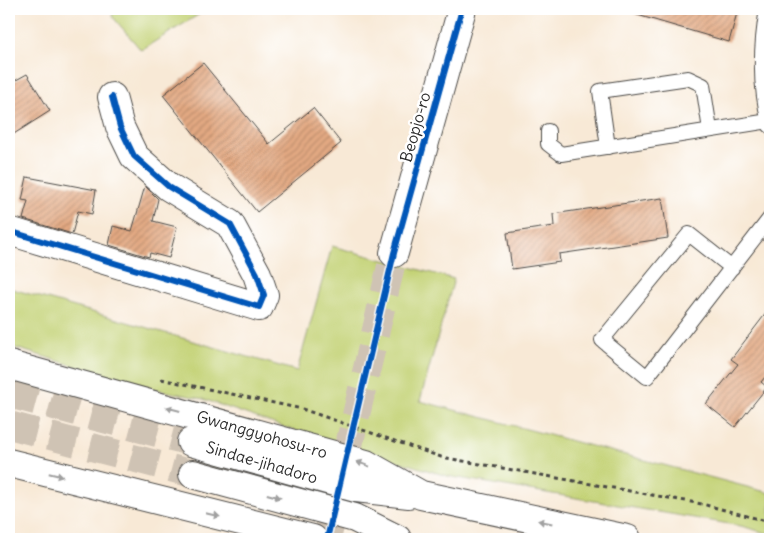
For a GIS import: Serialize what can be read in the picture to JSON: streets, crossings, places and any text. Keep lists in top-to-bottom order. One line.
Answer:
{"streets":{"main road":["Beopjo-ro","Gwanggyohosu-ro","Sindae-jihadoro"]},"crossings":[["Gwanggyohosu-ro","Sindae-jihadoro"]]}
